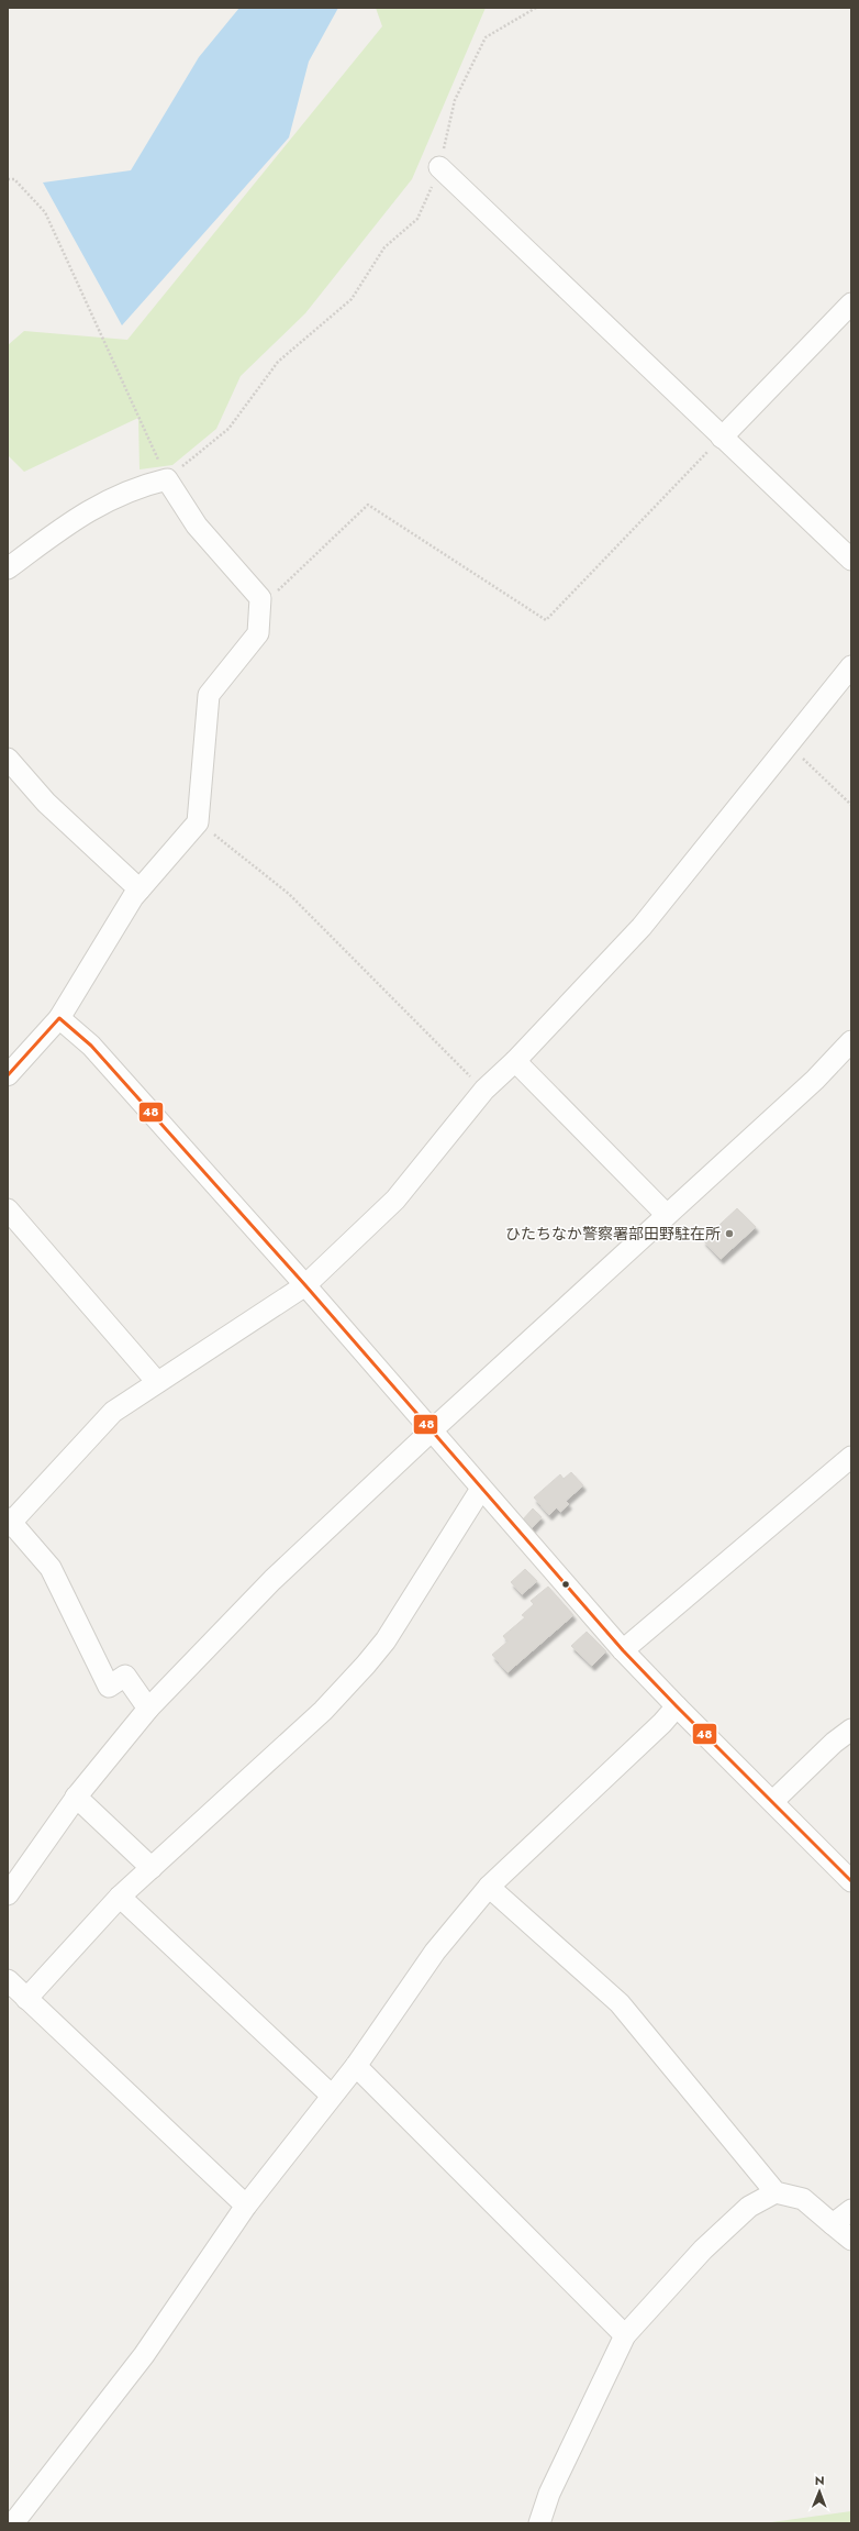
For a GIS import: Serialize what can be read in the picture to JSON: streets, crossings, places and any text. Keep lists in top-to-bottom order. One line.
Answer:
{"places":["ひたちなか警察署部田野駐在所"],"lines":["transit line 48"],"north":"top"}
